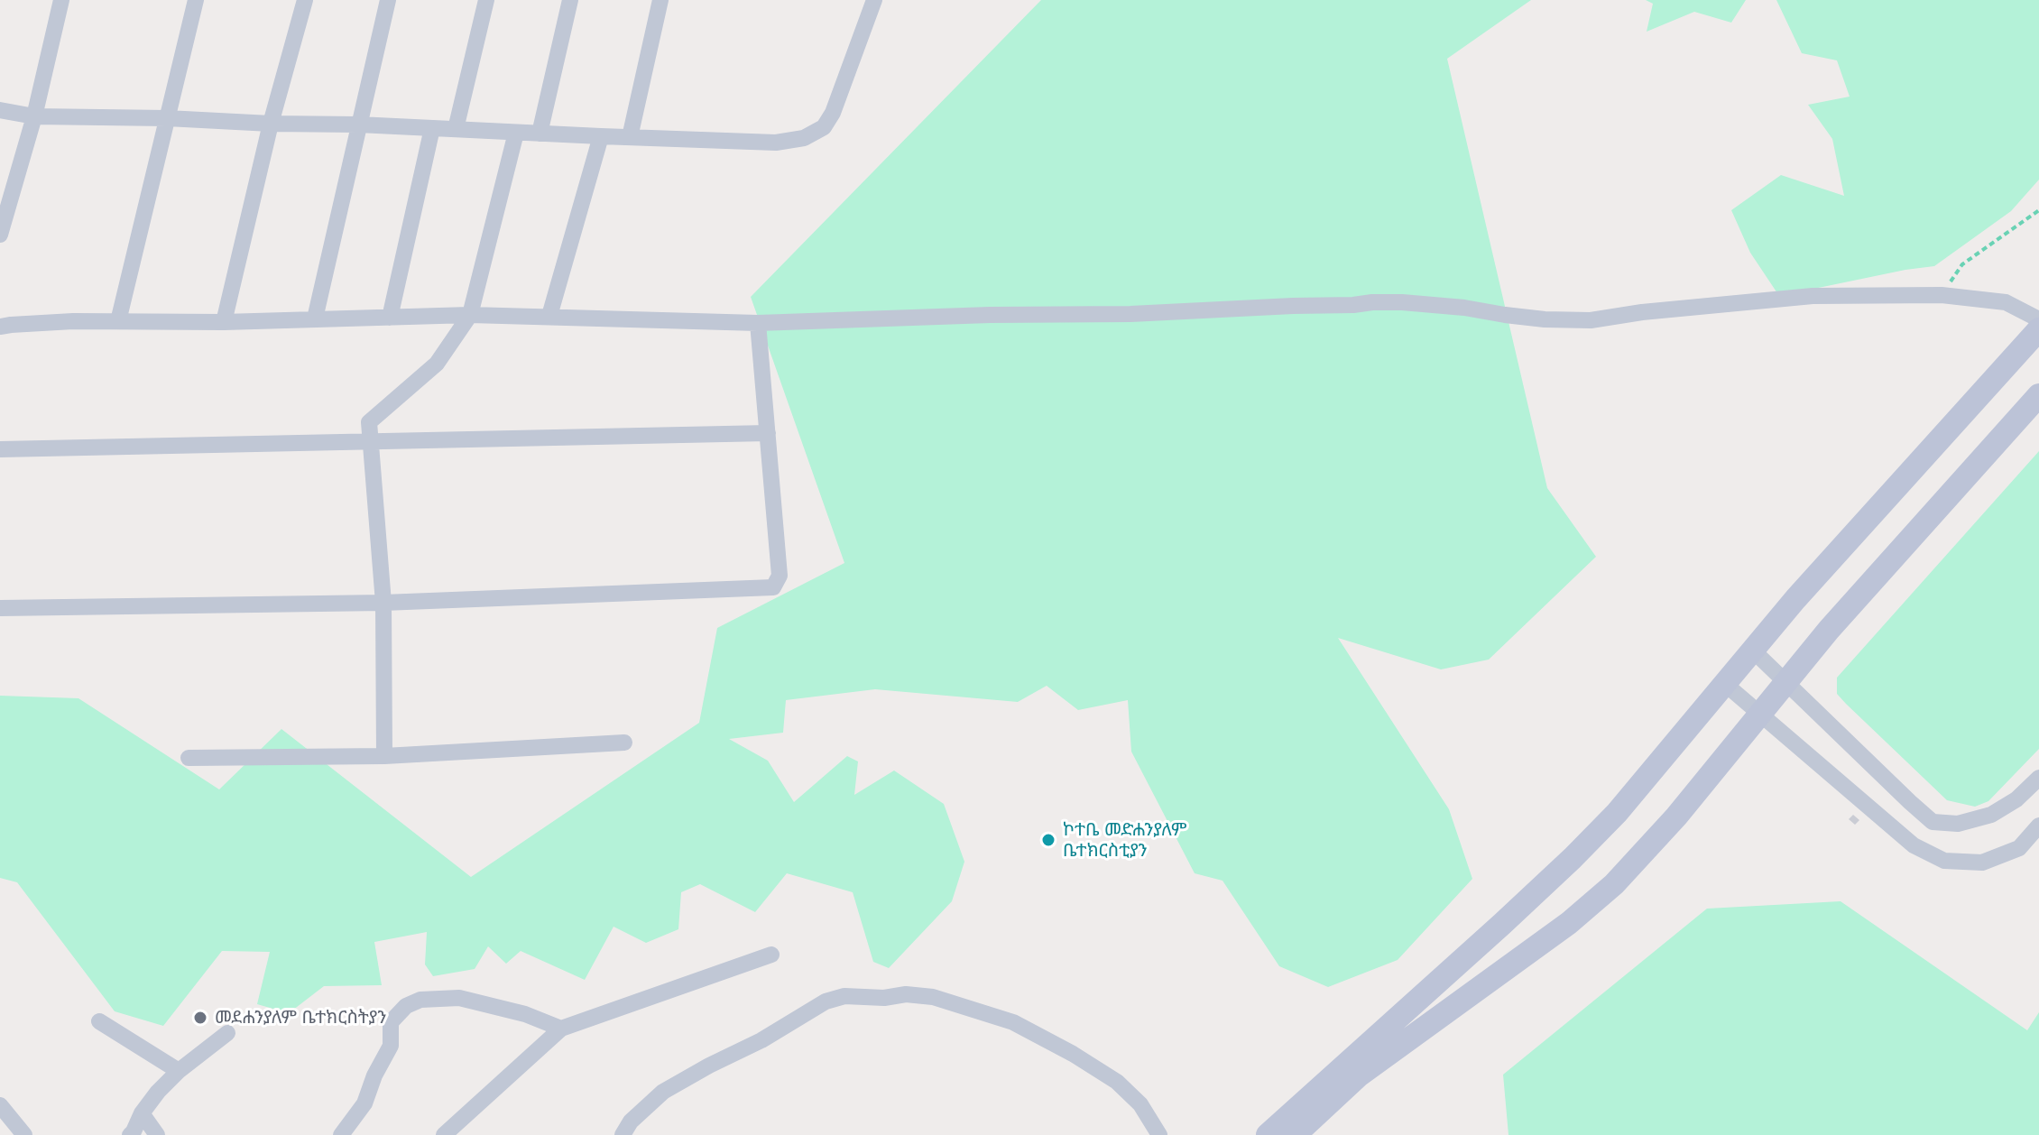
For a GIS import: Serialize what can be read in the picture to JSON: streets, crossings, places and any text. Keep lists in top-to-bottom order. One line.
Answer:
{"places":["ኮተቤ መድሐንያለም ቤተክርስቲያን","መደሐንያለም ቤተክርስትያን"]}
